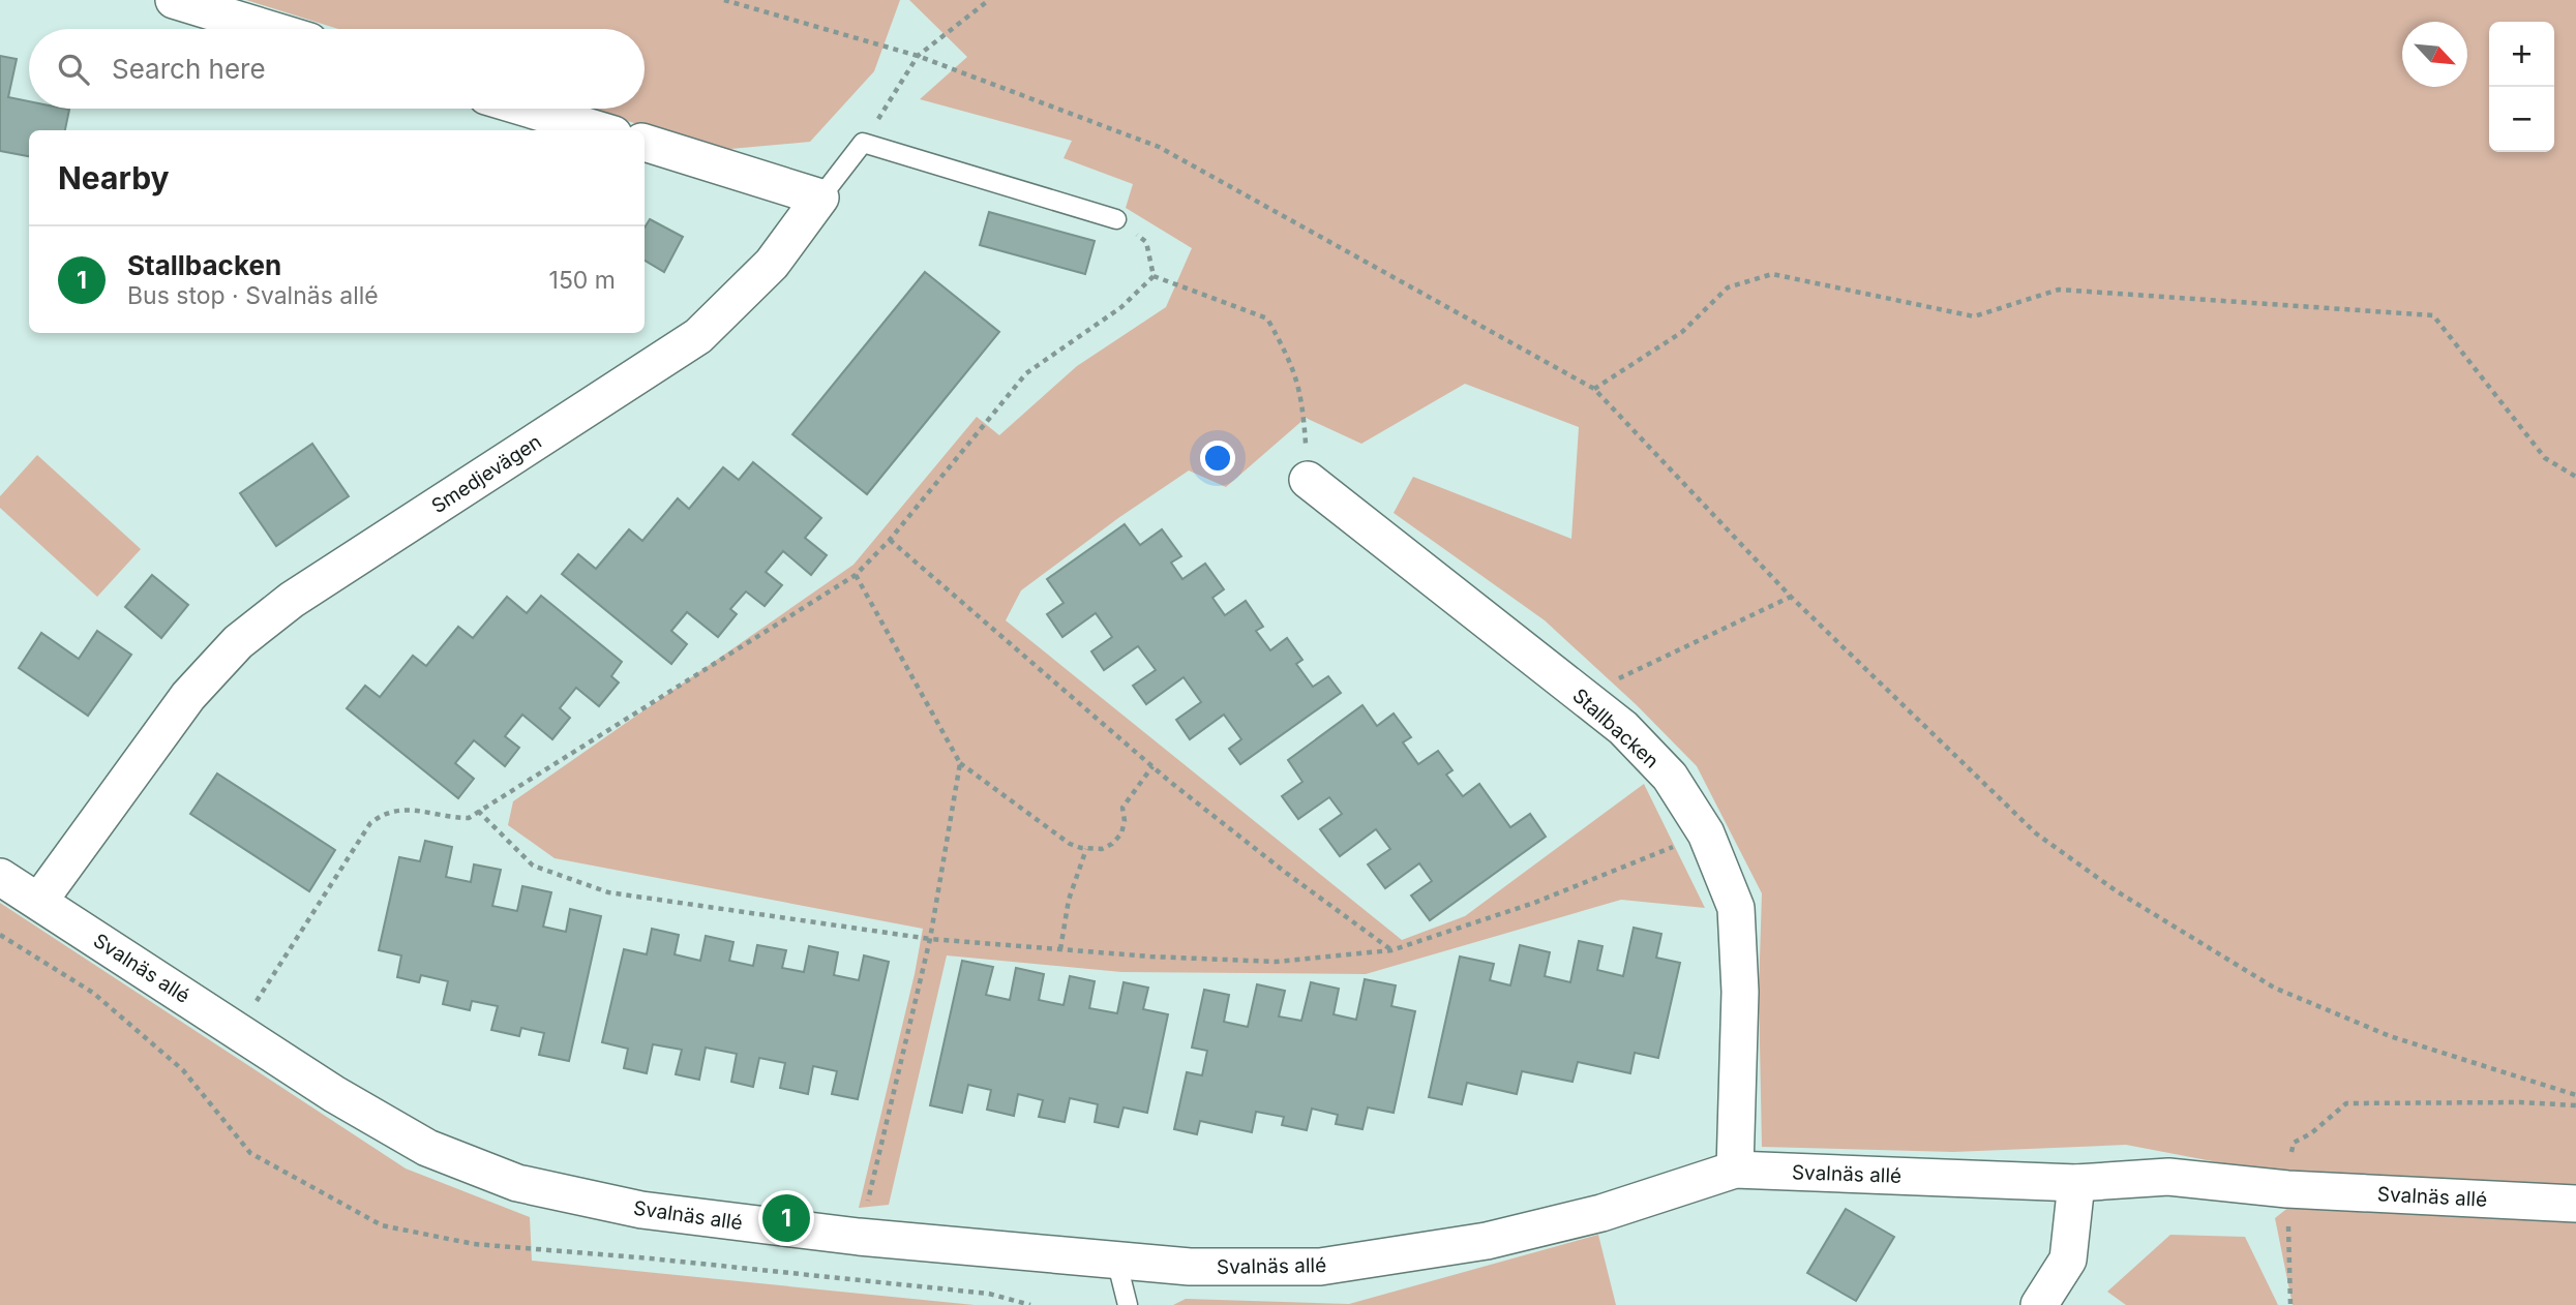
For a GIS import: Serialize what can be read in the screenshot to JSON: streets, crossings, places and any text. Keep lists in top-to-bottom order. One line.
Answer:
{"streets":{"street":["Smedjevägen","Stallbacken","Svalnäs allé"]},"crossings":[["Smedjevägen","Svalnäs allé"],["Stallbacken","Svalnäs allé"]],"north":"bottom right","page":{"map_buttons":["+","−"],"search":"Search here","heading":"Nearby","list":[{"mark":"1","name":"Stallbacken","note":"Bus stop · Svalnäs allé","value":"150 m"}],"pins":"1"}}
